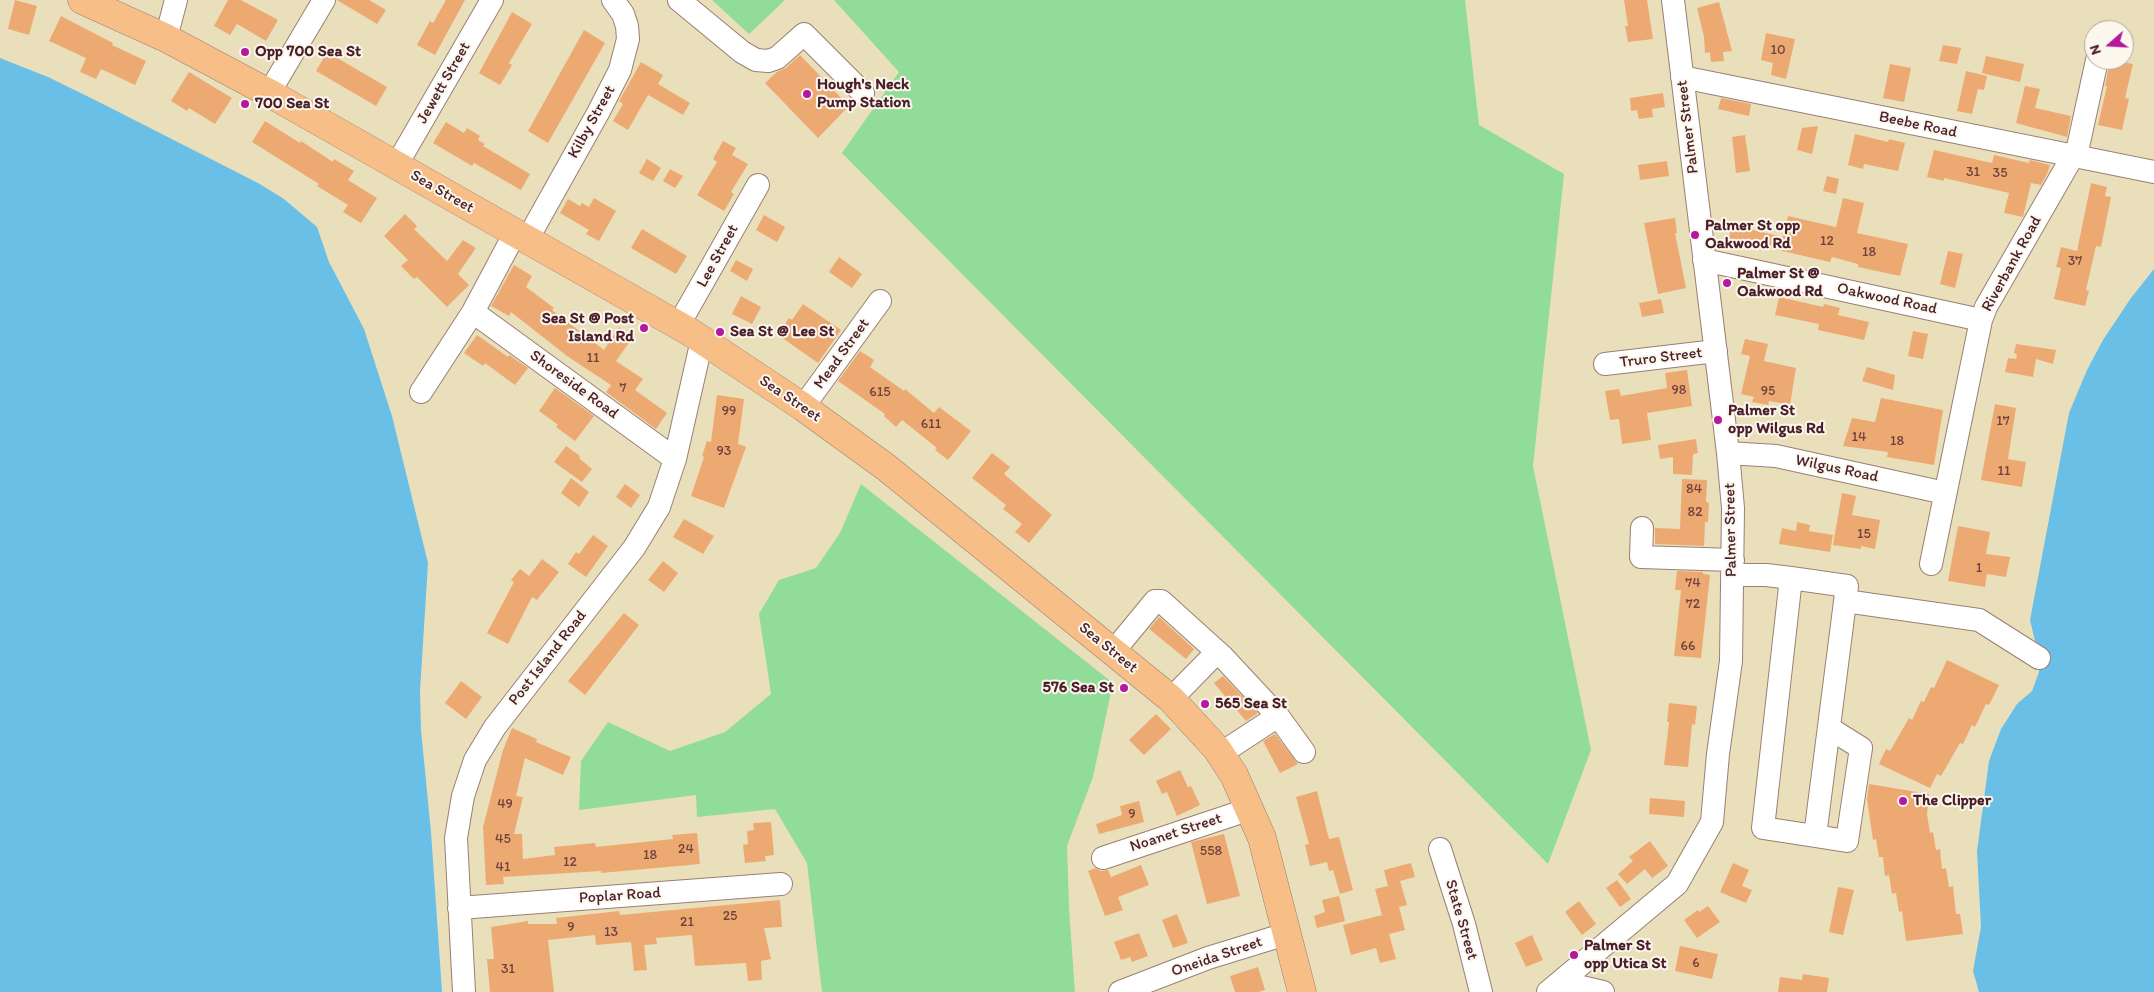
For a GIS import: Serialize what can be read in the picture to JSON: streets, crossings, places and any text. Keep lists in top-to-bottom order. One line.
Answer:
{"streets":{"main road":["Sea Street"],"street":["Jewett Street","Kilby Street","Beebe Road","Palmer Street","Lee Street","Riverbank Road","Oakwood Road","Mead Street","Truro Street","Shoreside Road","Wilgus Road","Post Island Road","Noanet Street","Poplar Road","State Street","Oneida Street"]},"crossings":[["Jewett Street","Sea Street"],["Kilby Street","Sea Street"],["Beebe Road","Palmer Street"],["Beebe Road","Riverbank Road"],["Palmer Street","Oakwood Road"],["Palmer Street","Truro Street"],["Palmer Street","Wilgus Road"],["Sea Street","Lee Street"],["Sea Street","Mead Street"],["Sea Street","Post Island Road"],["Sea Street","Noanet Street"],["Sea Street","Oneida Street"],["Riverbank Road","Oakwood Road"],["Riverbank Road","Wilgus Road"],["Shoreside Road","Post Island Road"],["Post Island Road","Poplar Road"]],"places":["Opp 700 Sea St","Hough's Neck Pump Station","700 Sea St","Palmer St opp Oakwood Rd","Palmer St @ Oakwood Rd","Sea St @ Post Island Rd","Sea St @ Lee St","Palmer St opp Wilgus Rd","576 Sea St","565 Sea St","The Clipper","Palmer St opp Utica St"],"house_numbers":["10","31","35","12","18","37","11","7","98","95","615","99","17","611","14","18","93","11","84","82","15","1","74","72","66","49","9","45","24","558","18","12","41","25","21","9","13","6","31"],"north":"left"}
